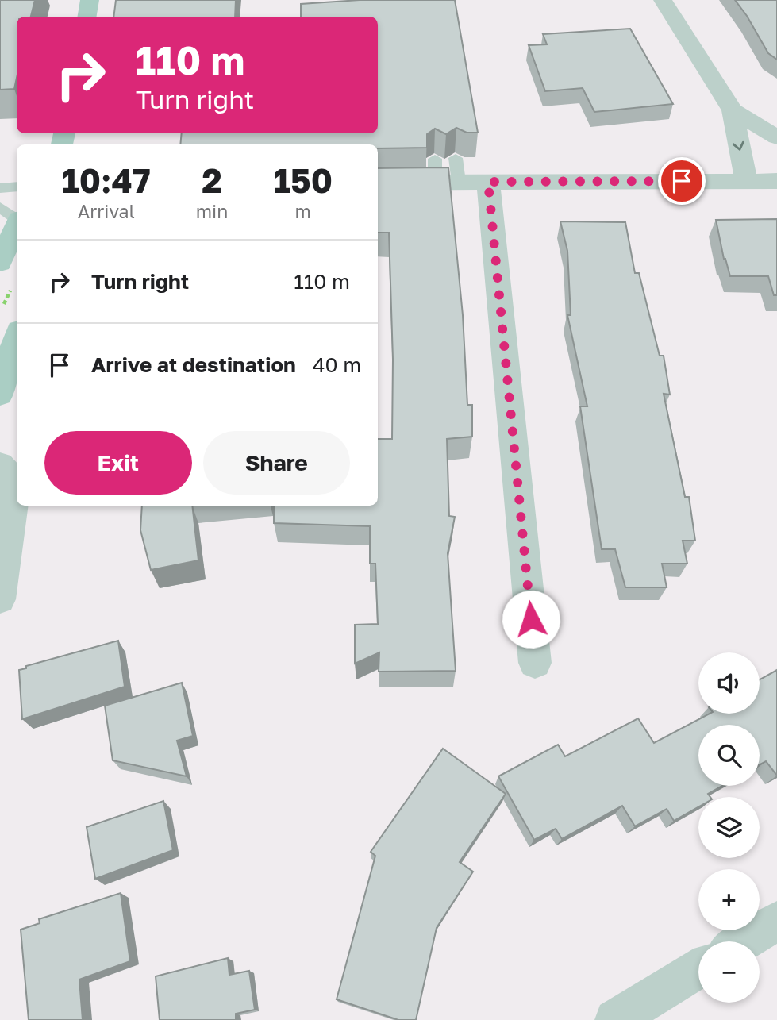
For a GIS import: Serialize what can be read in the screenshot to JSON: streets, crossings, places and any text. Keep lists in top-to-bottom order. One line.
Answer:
{"page":{"turn":["110 m","Turn right"],"eta":["10:47","Arrival","2","min","150","m"],"list":[{"name":"Turn right","value":"110 m"},{"name":"Arrive at destination","value":"40 m"}],"buttons":["Exit","Share"],"map_buttons":["+","−"]}}
